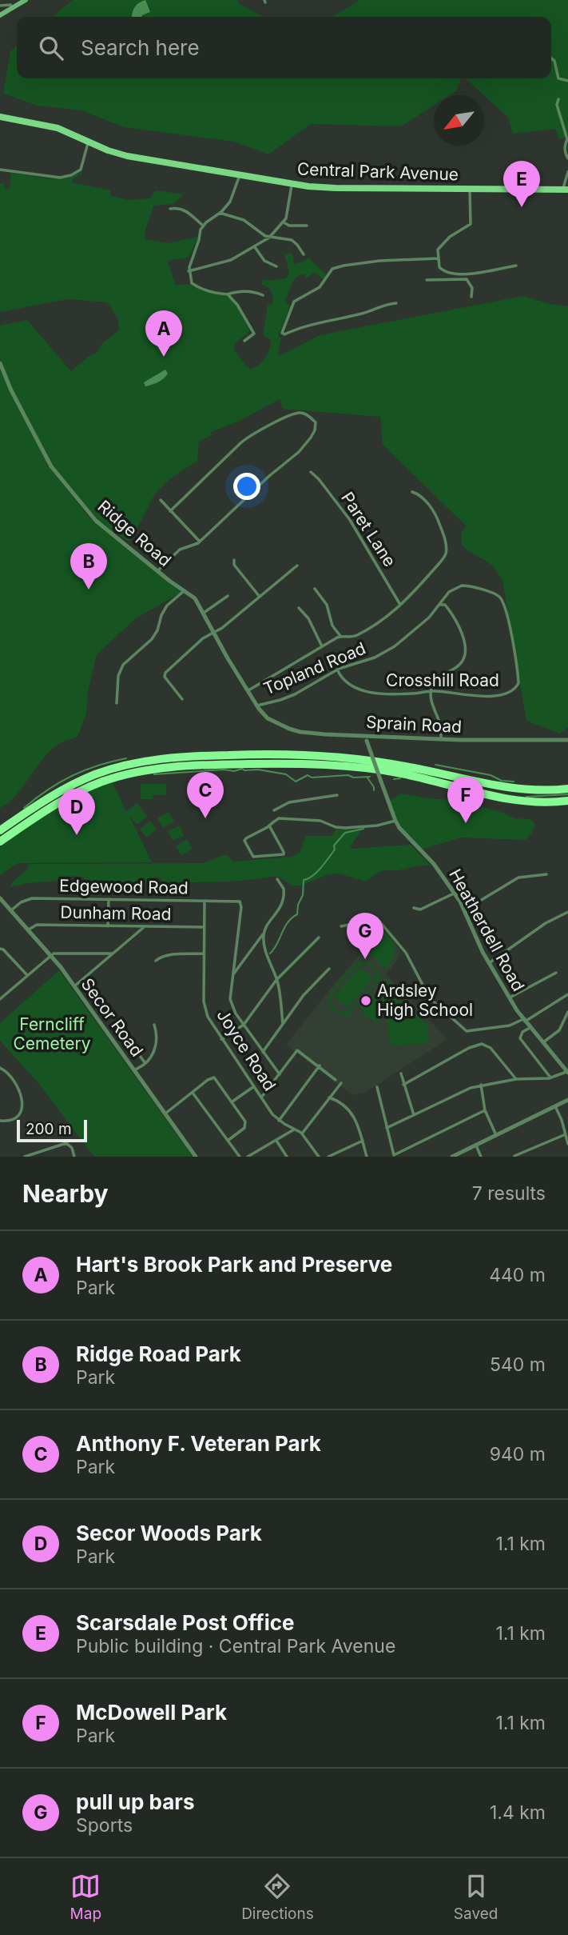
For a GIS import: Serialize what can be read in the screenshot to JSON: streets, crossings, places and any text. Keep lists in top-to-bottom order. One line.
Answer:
{"streets":{"main road":["Central Park Avenue"],"street":["Paret Lane","Ridge Road","Topland Road","Crosshill Road","Sprain Road","Edgewood Road","Dunham Road","Heatherdell Road","Secor Road","Joyce Road"]},"crossings":[["Ridge Road","Topland Road"],["Ridge Road","Sprain Road"],["Topland Road","Crosshill Road"],["Sprain Road","Heatherdell Road"],["Edgewood Road","Secor Road"],["Edgewood Road","Joyce Road"],["Dunham Road","Secor Road"],["Dunham Road","Joyce Road"]],"parks":["Ferncliff Cemetery"],"places":["Ardsley High School"],"scale_bar":"200 m","north":"bottom left","page":{"search":"Search here","pins":["E","A","B","C","F","D","G"],"scale":"200 m","heading":["Nearby","7 results"],"list":[{"mark":"A","name":"Hart's Brook Park and Preserve","note":"Park","value":"440 m"},{"mark":"B","name":"Ridge Road Park","note":"Park","value":"540 m"},{"mark":"C","name":"Anthony F. Veteran Park","note":"Park","value":"940 m"},{"mark":"D","name":"Secor Woods Park","note":"Park","value":"1.1 km"},{"mark":"E","name":"Scarsdale Post Office","note":"Public building · Central Park Avenue","value":"1.1 km"},{"mark":"F","name":"McDowell Park","note":"Park","value":"1.1 km"},{"mark":"G","name":"pull up bars","note":"Sports","value":"1.4 km"}],"nav":["Map","Directions","Saved"]}}
